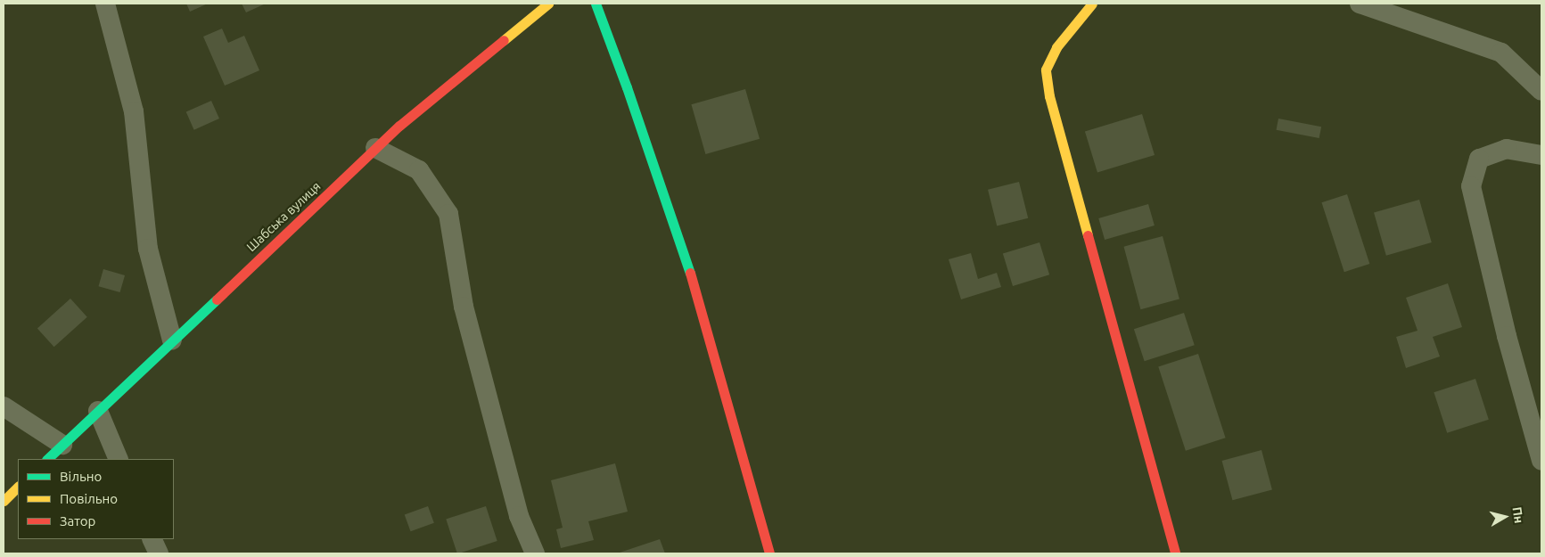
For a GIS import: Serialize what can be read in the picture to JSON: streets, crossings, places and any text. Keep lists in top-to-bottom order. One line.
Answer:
{"streets":{"street":["Шабська вулиця"]},"legend":["Вільно","Повільно","Затор"],"north":"right"}
